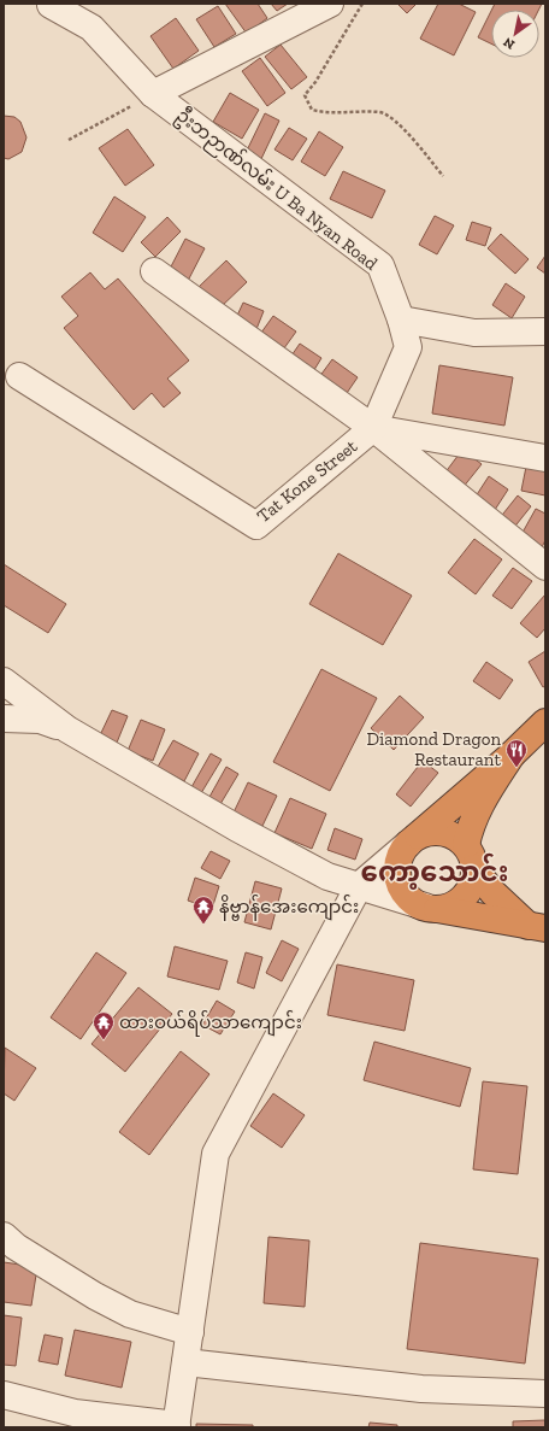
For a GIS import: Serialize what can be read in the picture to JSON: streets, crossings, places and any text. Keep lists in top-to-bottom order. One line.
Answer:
{"streets":{"street":["ဦးဘဉာဏ်လမ်း U Ba Nyan Road","Tat Kone Street"]},"crossings":[["ဦးဘဉာဏ်လမ်း U Ba Nyan Road","Tat Kone Street"]],"districts":["ကော့သောင်း"],"places":{"restaurant":["Diamond Dragon Restaurant"],"temple":["နိဗ္ဗာန်အေးကျောင်း","ထားဝယ်ရိပ်သာကျောင်း"]},"north":"bottom left"}
